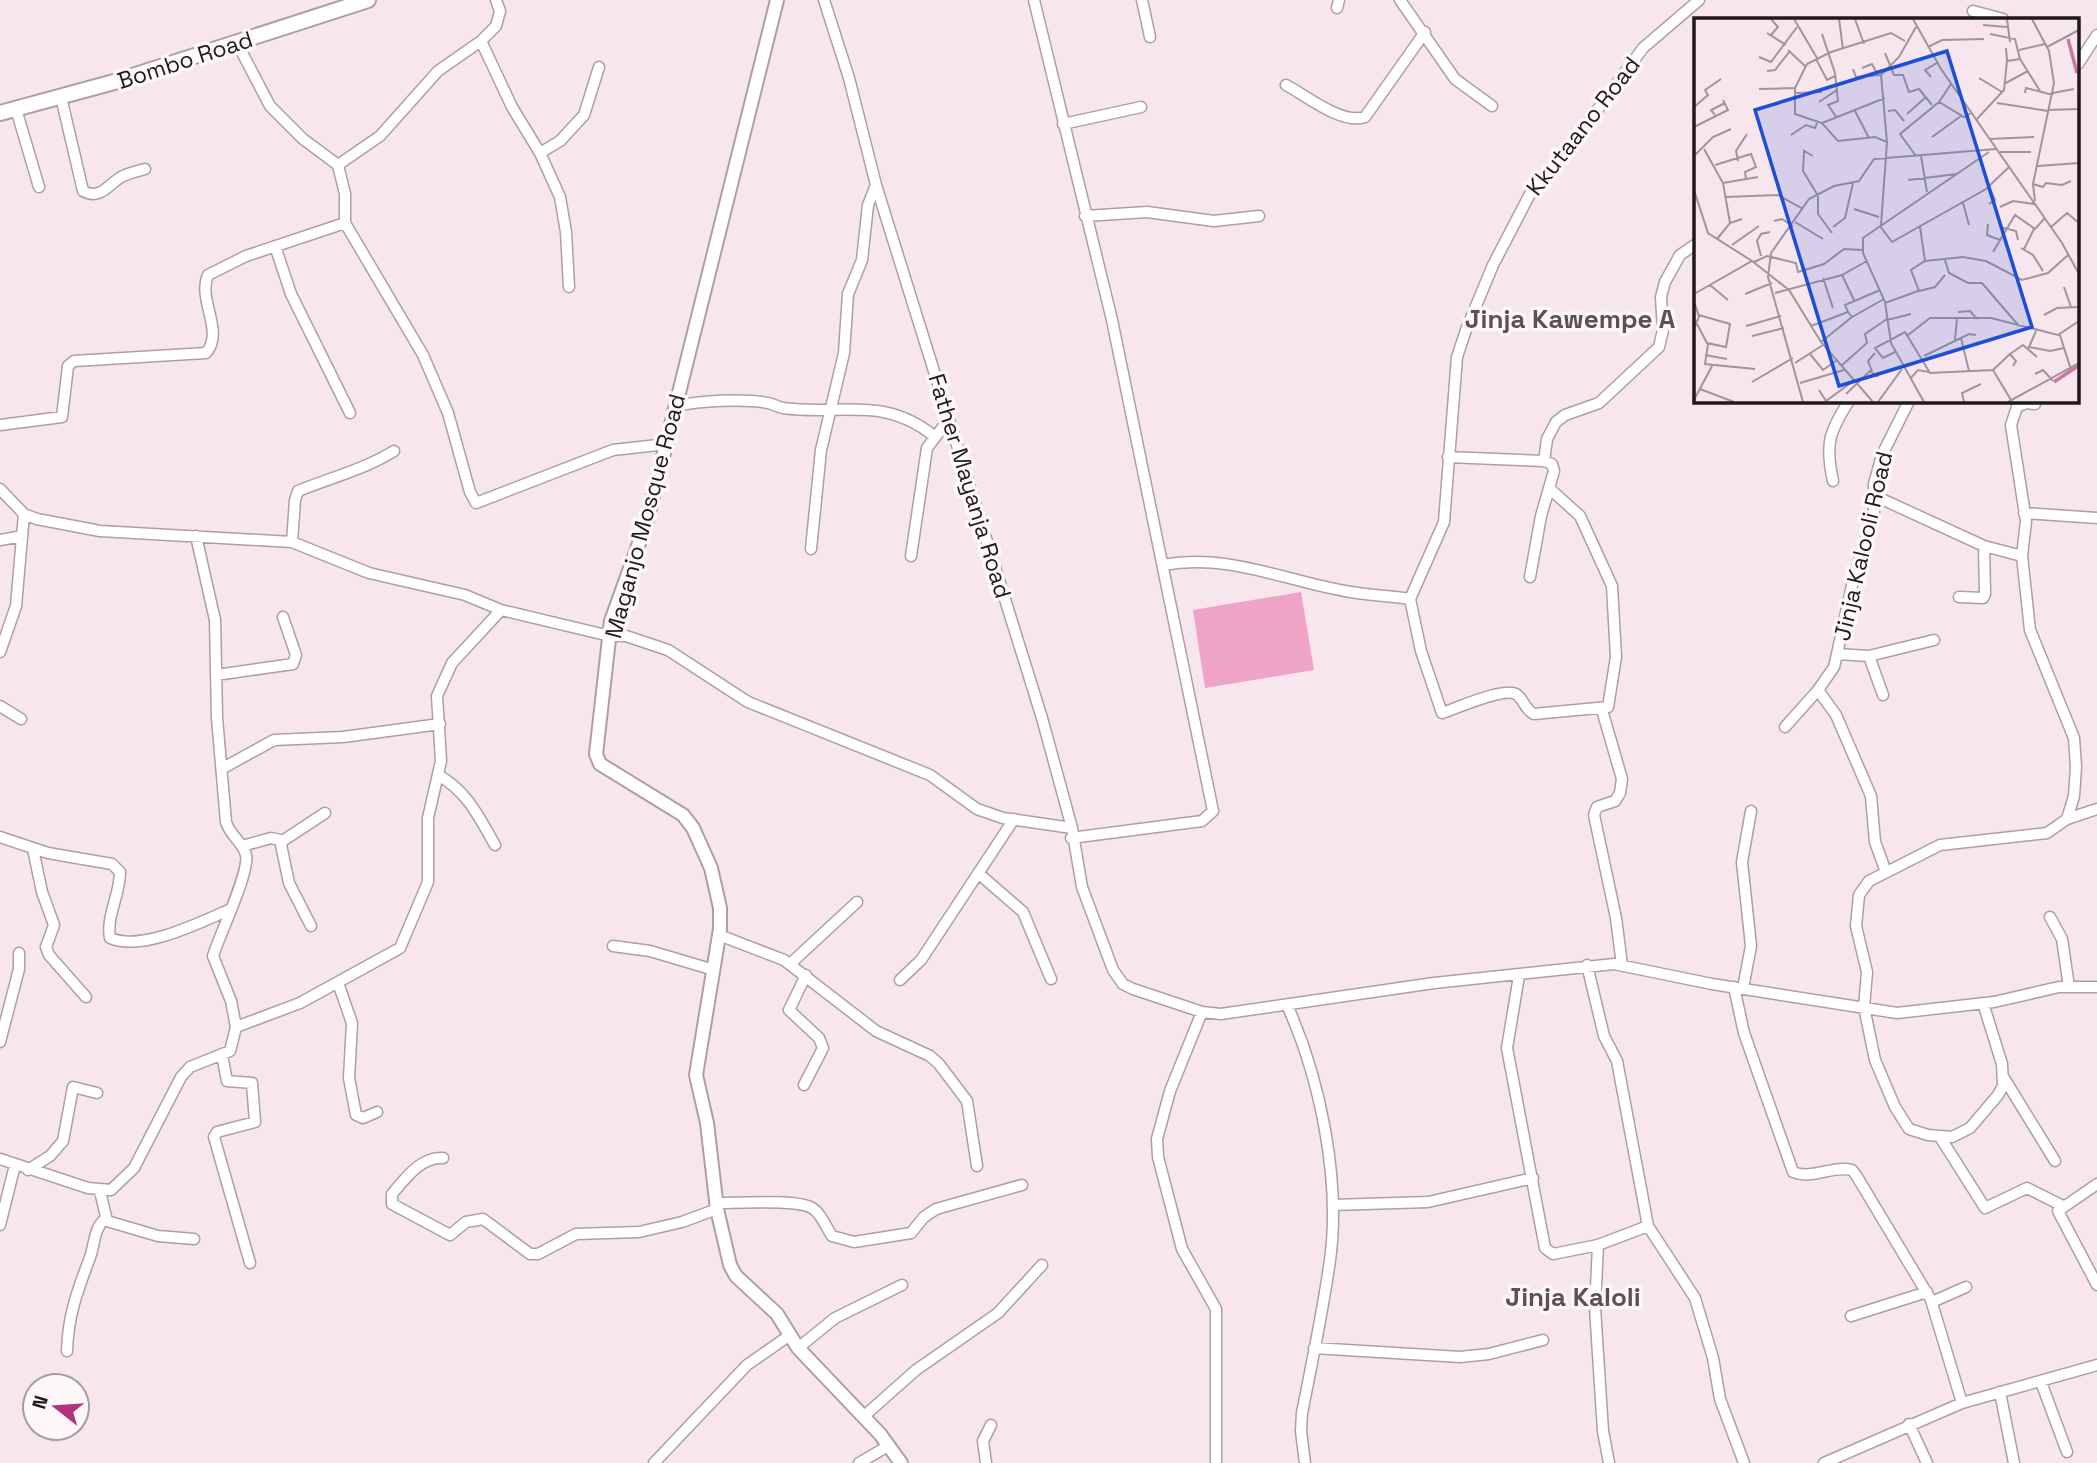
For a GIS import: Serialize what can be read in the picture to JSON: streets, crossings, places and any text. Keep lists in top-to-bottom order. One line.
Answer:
{"streets":{"main road":["Bombo Road"],"street":["Kkutaano Road","Father Mayanja Road","Maganjo Mosque Road","Jinja Kalooli Road"]},"districts":["Jinja Kawempe A","Jinja Kaloli"],"north":"left"}
